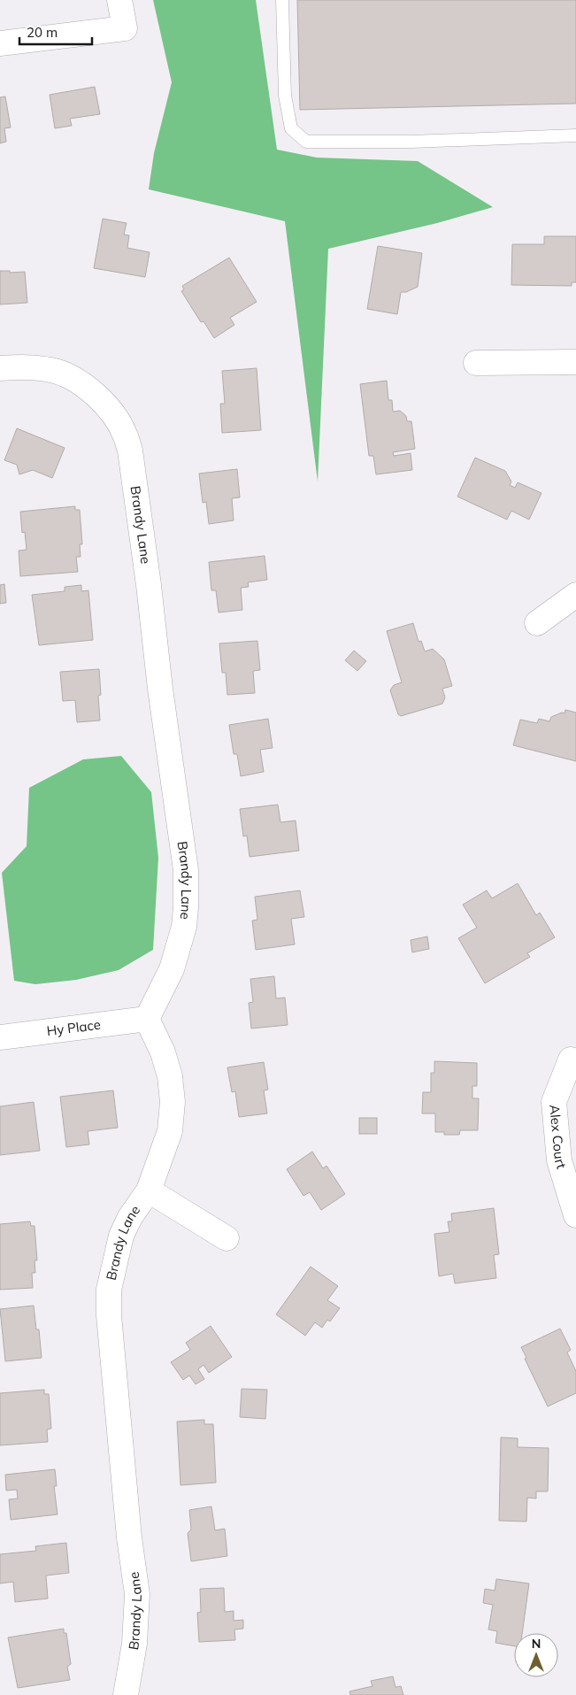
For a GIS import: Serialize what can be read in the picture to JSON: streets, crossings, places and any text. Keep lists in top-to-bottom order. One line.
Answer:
{"streets":{"street":["Brandy Lane","Hy Place","Alex Court"]},"crossings":[["Brandy Lane","Hy Place"]],"scale_bar":"20 m","north":"top"}
